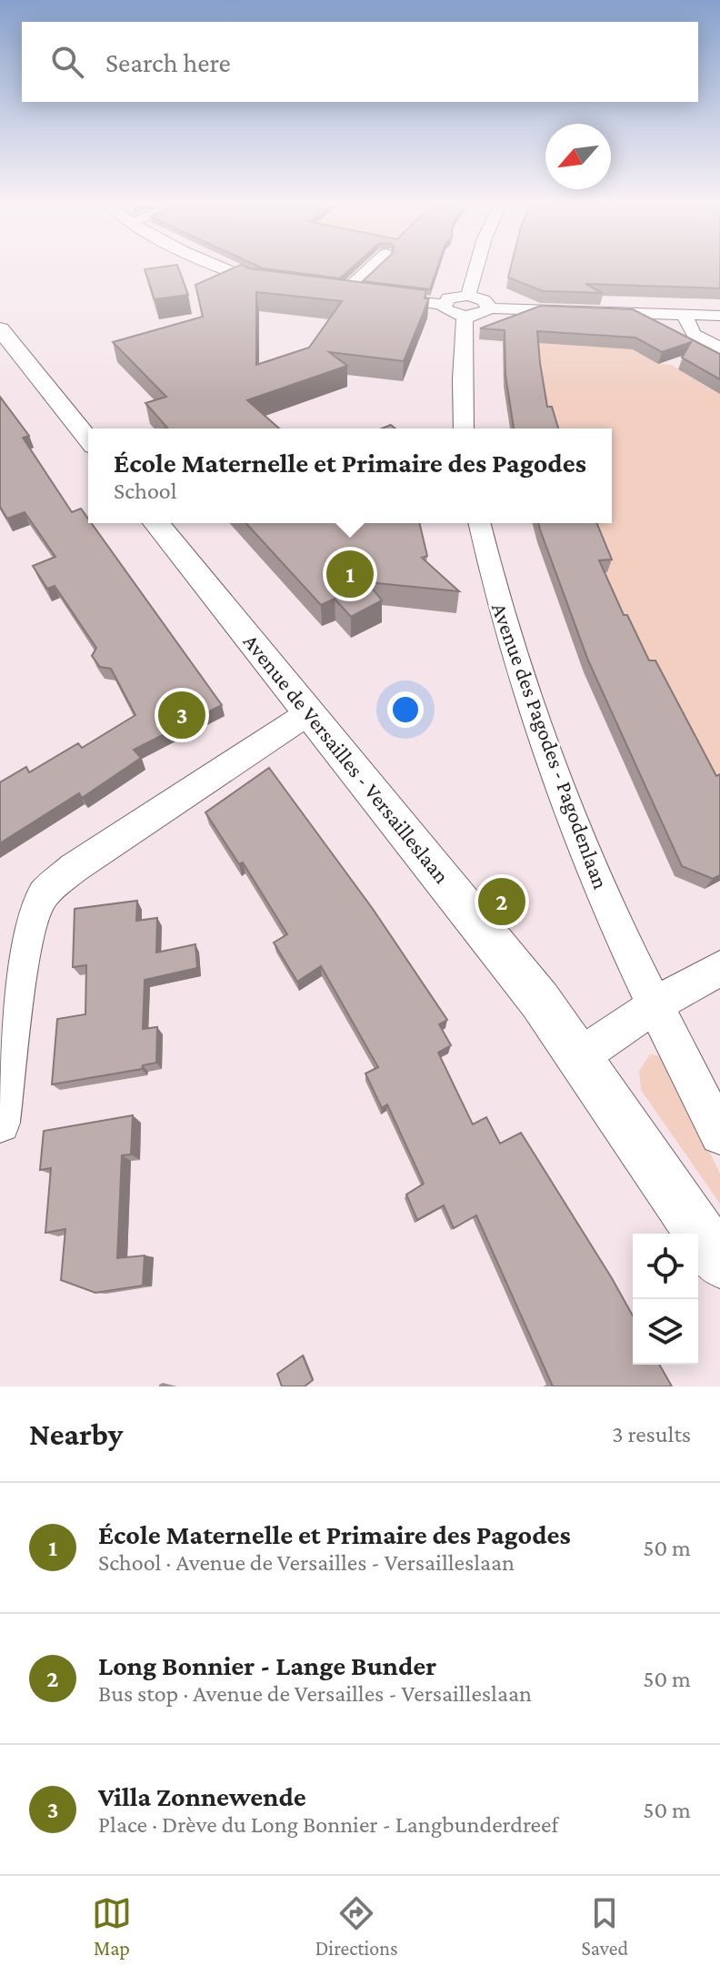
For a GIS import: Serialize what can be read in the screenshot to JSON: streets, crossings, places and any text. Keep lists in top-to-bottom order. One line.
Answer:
{"streets":{"street":["Avenue des Pagodes - Pagodenlaan","Avenue de Versailles - Versailleslaan"]},"north":"bottom left","page":{"search":"Search here","popup":["École Maternelle et Primaire des Pagodes","School"],"pins":["1","3","2"],"heading":["Nearby","3 results"],"list":[{"mark":"1","name":"École Maternelle et Primaire des Pagodes","note":"School · Avenue de Versailles - Versailleslaan","value":"50 m"},{"mark":"2","name":"Long Bonnier - Lange Bunder","note":"Bus stop · Avenue de Versailles - Versailleslaan","value":"50 m"},{"mark":"3","name":"Villa Zonnewende","note":"Place · Drève du Long Bonnier - Langbunderdreef","value":"50 m"}],"nav":["Map","Directions","Saved"]}}
